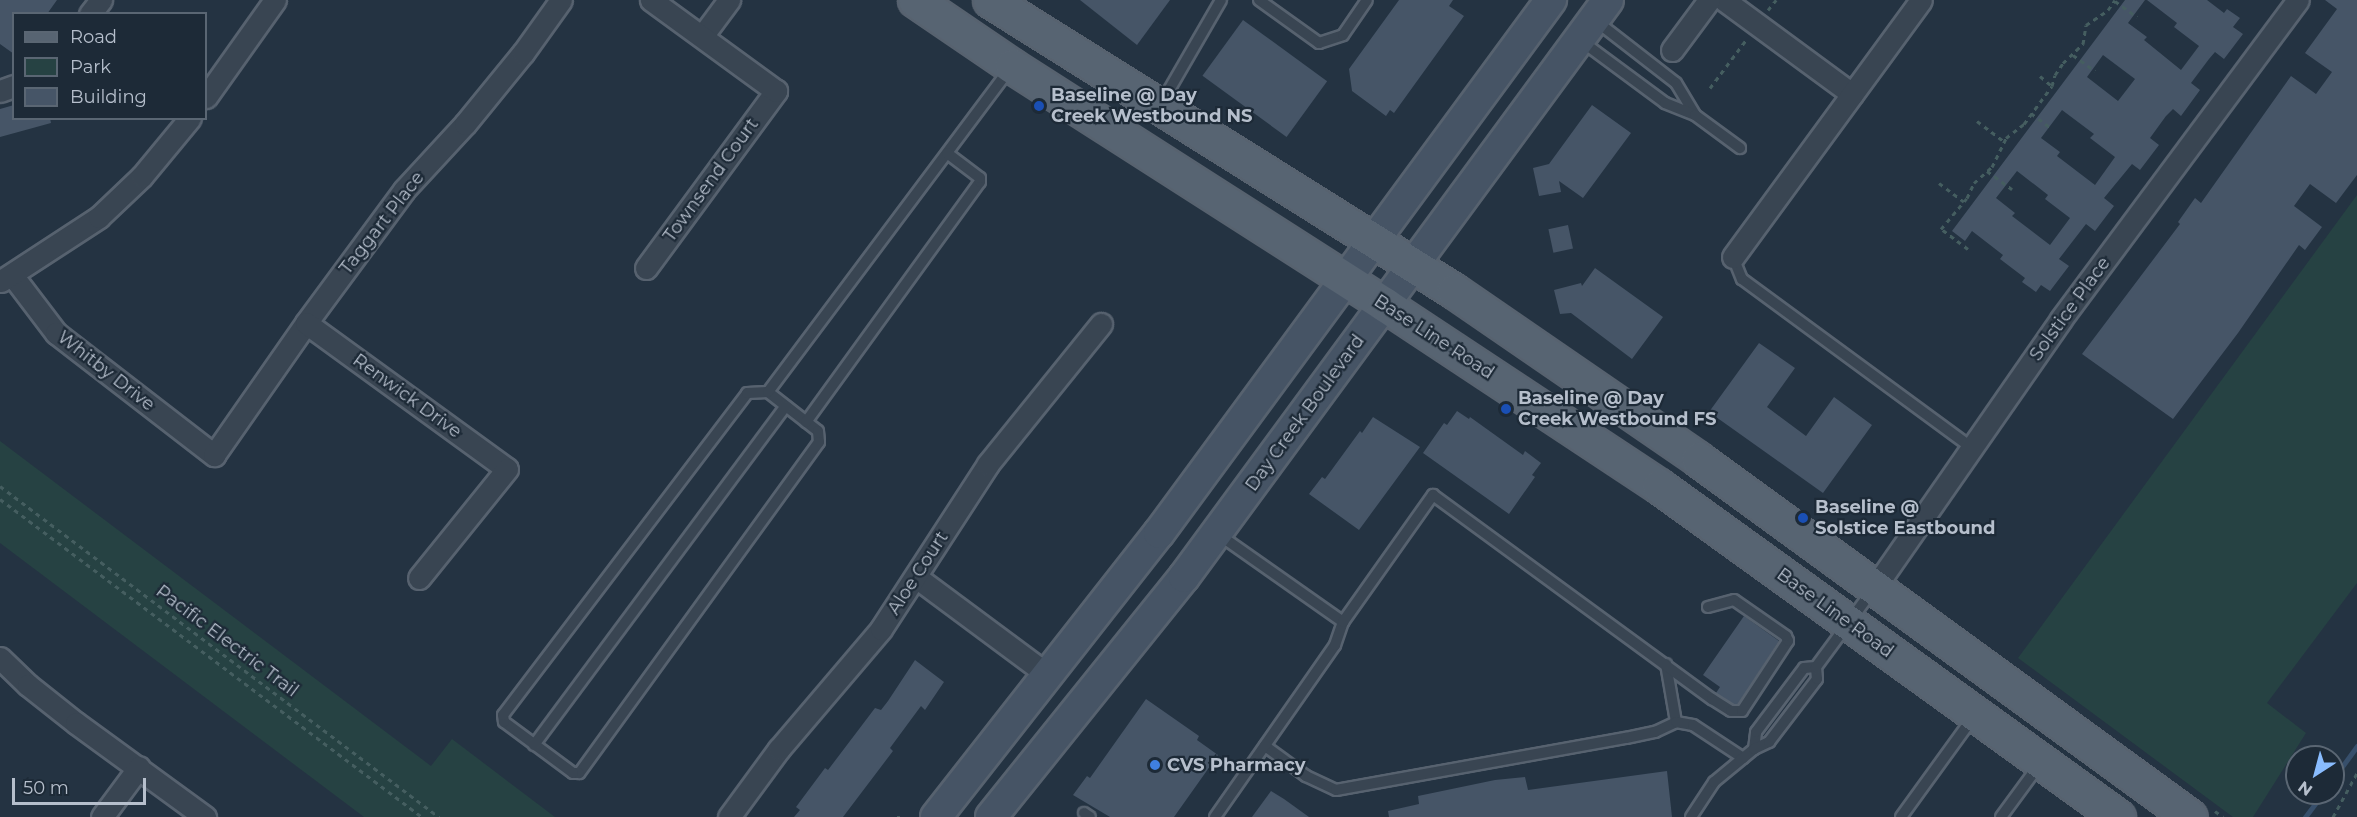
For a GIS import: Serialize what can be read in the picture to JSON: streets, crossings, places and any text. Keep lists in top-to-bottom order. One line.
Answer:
{"streets":{"main road":["Base Line Road","Day Creek Boulevard"],"street":["Townsend Court","Taggart Place","Solstice Place","Whitby Drive","Renwick Drive","Aloe Court"],"path":["Pacific Electric Trail"]},"crossings":[["Taggart Place","Whitby Drive"],["Taggart Place","Renwick Drive"],["Solstice Place","Base Line Road"],["Base Line Road","Day Creek Boulevard"]],"places":["Baseline @ Day Creek Westbound NS","Baseline @ Day Creek Westbound FS","Baseline @ Solstice Eastbound","CVS Pharmacy"],"legend":["Road","Park","Building"],"scale_bar":"50 m","north":"bottom left"}
